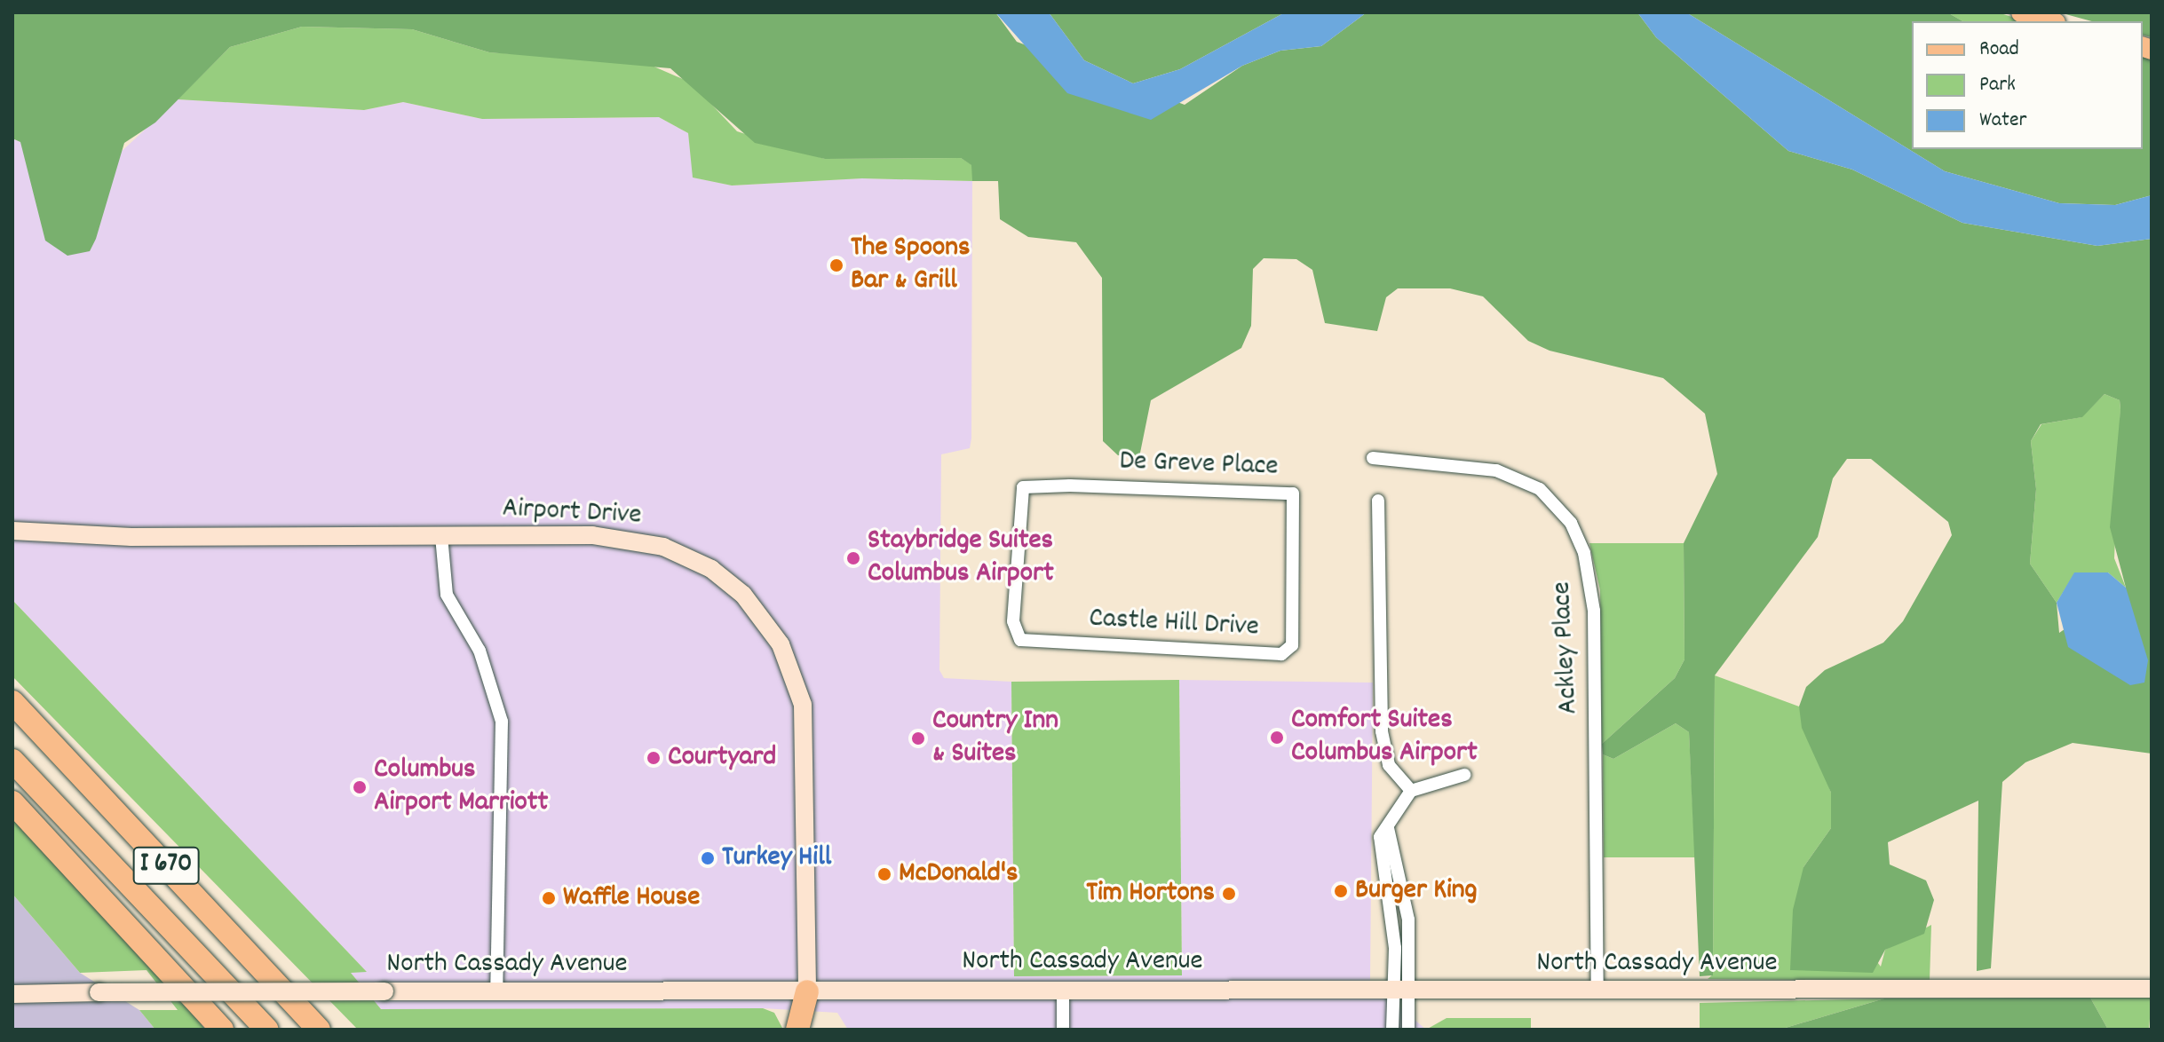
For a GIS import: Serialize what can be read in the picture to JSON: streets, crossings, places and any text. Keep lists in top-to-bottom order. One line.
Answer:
{"streets":{"highway":["I 670"],"main road":["Airport Drive","North Cassady Avenue"],"street":["De Greve Place","Castle Hill Drive","Ackley Place"]},"crossings":[["De Greve Place","Castle Hill Drive"],["Airport Drive","North Cassady Avenue"],["Ackley Place","North Cassady Avenue"]],"places":["The Spoons Bar & Grill","Staybridge Suites Columbus Airport","Comfort Suites Columbus Airport","Country Inn & Suites","Courtyard","Columbus Airport Marriott","Turkey Hill","McDonald's","Burger King","Tim Hortons","Waffle House"],"legend":["Road","Park","Water"]}
